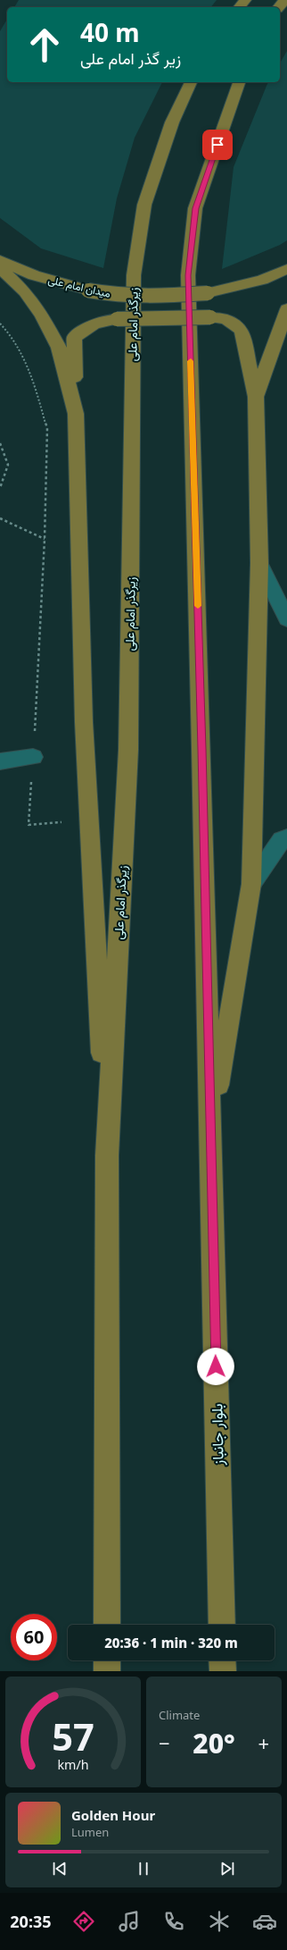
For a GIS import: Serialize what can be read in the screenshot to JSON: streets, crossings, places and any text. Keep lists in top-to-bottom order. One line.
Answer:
{"streets":{"main road":["میدان امام علی","زیرگذر امام علی","بلوار جانباز"]},"page":{"turn":["40 m","زیر گذر امام علی"],"limit":"60","trip":"20:36 · 1 min · 320 m","tile":"Climate","heat":["−","20°","+"],"song":["Golden Hour","Lumen"],"tabs":"20:35","gauge":["57","km/h"]}}
